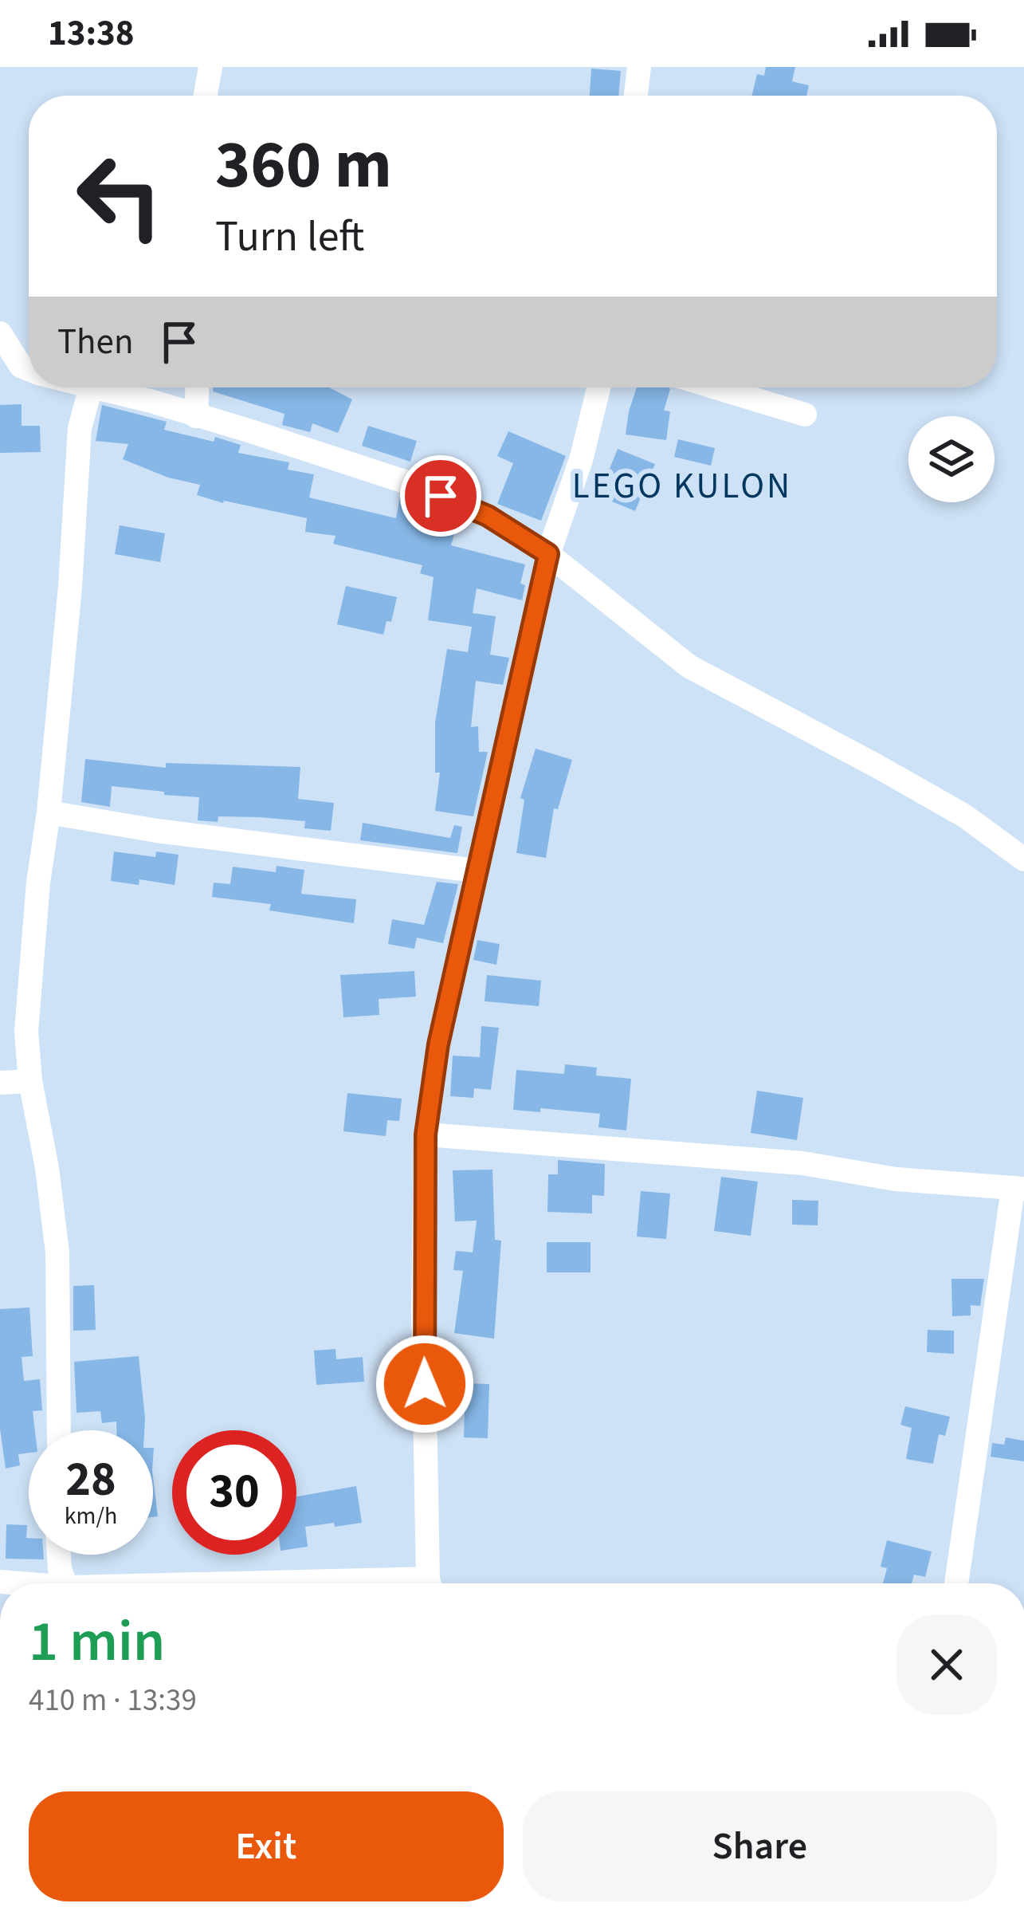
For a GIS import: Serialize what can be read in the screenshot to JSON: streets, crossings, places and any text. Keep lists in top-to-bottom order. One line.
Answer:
{"districts":["LEGO KULON"],"page":{"status":"13:38","turn":["360 m","Turn left"],"then":"Then","speed":"28 km/h","limit":"30","heading":["1 min","410 m · 13:39"],"buttons":["Exit","Share"]}}
